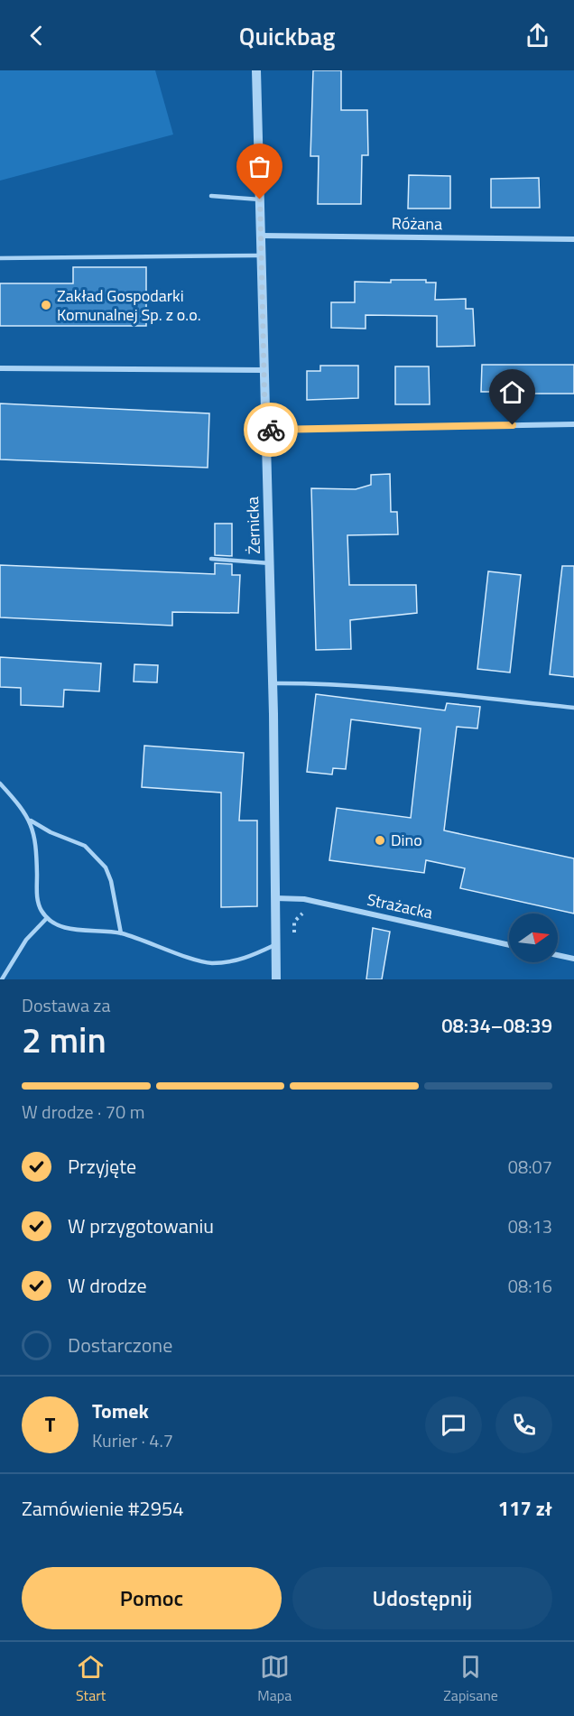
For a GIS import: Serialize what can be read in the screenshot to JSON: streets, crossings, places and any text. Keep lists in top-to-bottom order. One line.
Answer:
{"streets":{"street":["Różana","Żernicka","Strażacka"]},"crossings":[["Różana","Żernicka"],["Żernicka","Strażacka"]],"places":["Zakład Gospodarki Komunalnej Sp. z o.o.","Dino"],"north":"right","page":{"header":"Quickbag","heading":["2 min","Dostawa za","08:34–08:39"],"panel":["Tomek","Kurier · 4.7","Zamówienie #2954","117 zł"],"bar":"W drodze · 70 m","list":[["Przyjęte","08:07"],["W przygotowaniu","08:13"],["W drodze","08:16"],"Dostarczone"],"round":"T","buttons":["Pomoc","Udostępnij"],"tabs":["Start","Mapa","Zapisane"]}}
